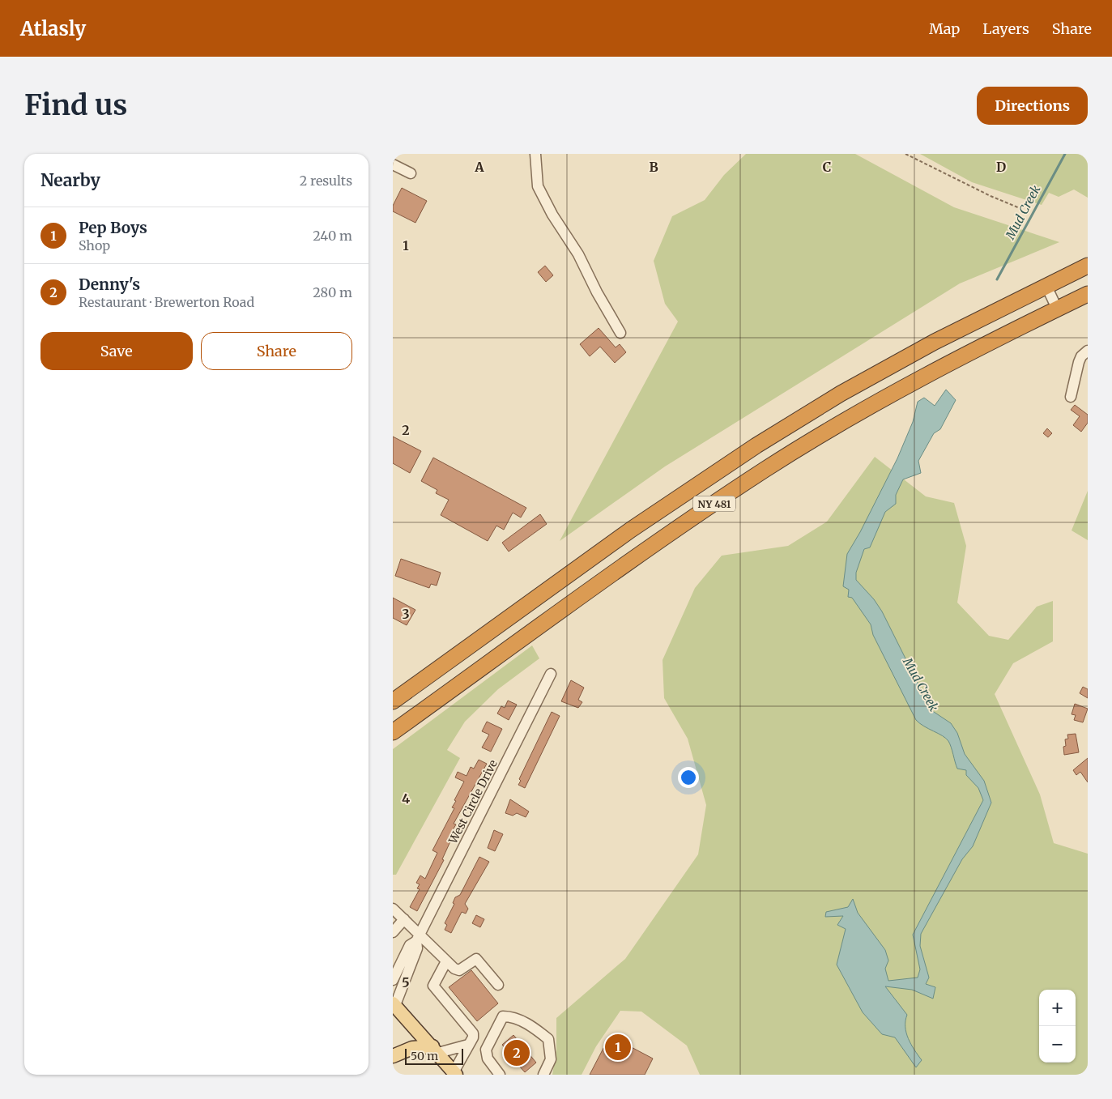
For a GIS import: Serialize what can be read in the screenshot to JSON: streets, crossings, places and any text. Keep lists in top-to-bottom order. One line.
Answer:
{"streets":{"highway":["NY 481"],"street":["West Circle Drive"]},"water":["Mud Creek"],"scale_bar":"50 m","page":{"header":"Atlasly","nav":["Map","Layers","Share"],"buttons":["Directions",["Save","Share"]],"title":"Find us","heading":["Nearby","2 results"],"list":[{"mark":"1","name":"Pep Boys","note":"Shop","value":"240 m"},{"mark":"2","name":"Denny's","note":"Restaurant · Brewerton Road","value":"280 m"}],"map_buttons":["+","−"],"pins":["1","2"],"scale":"50 m"},"grid":{"columns":["A","B","C","D"],"rows":["1","2","3","4","5"]}}
